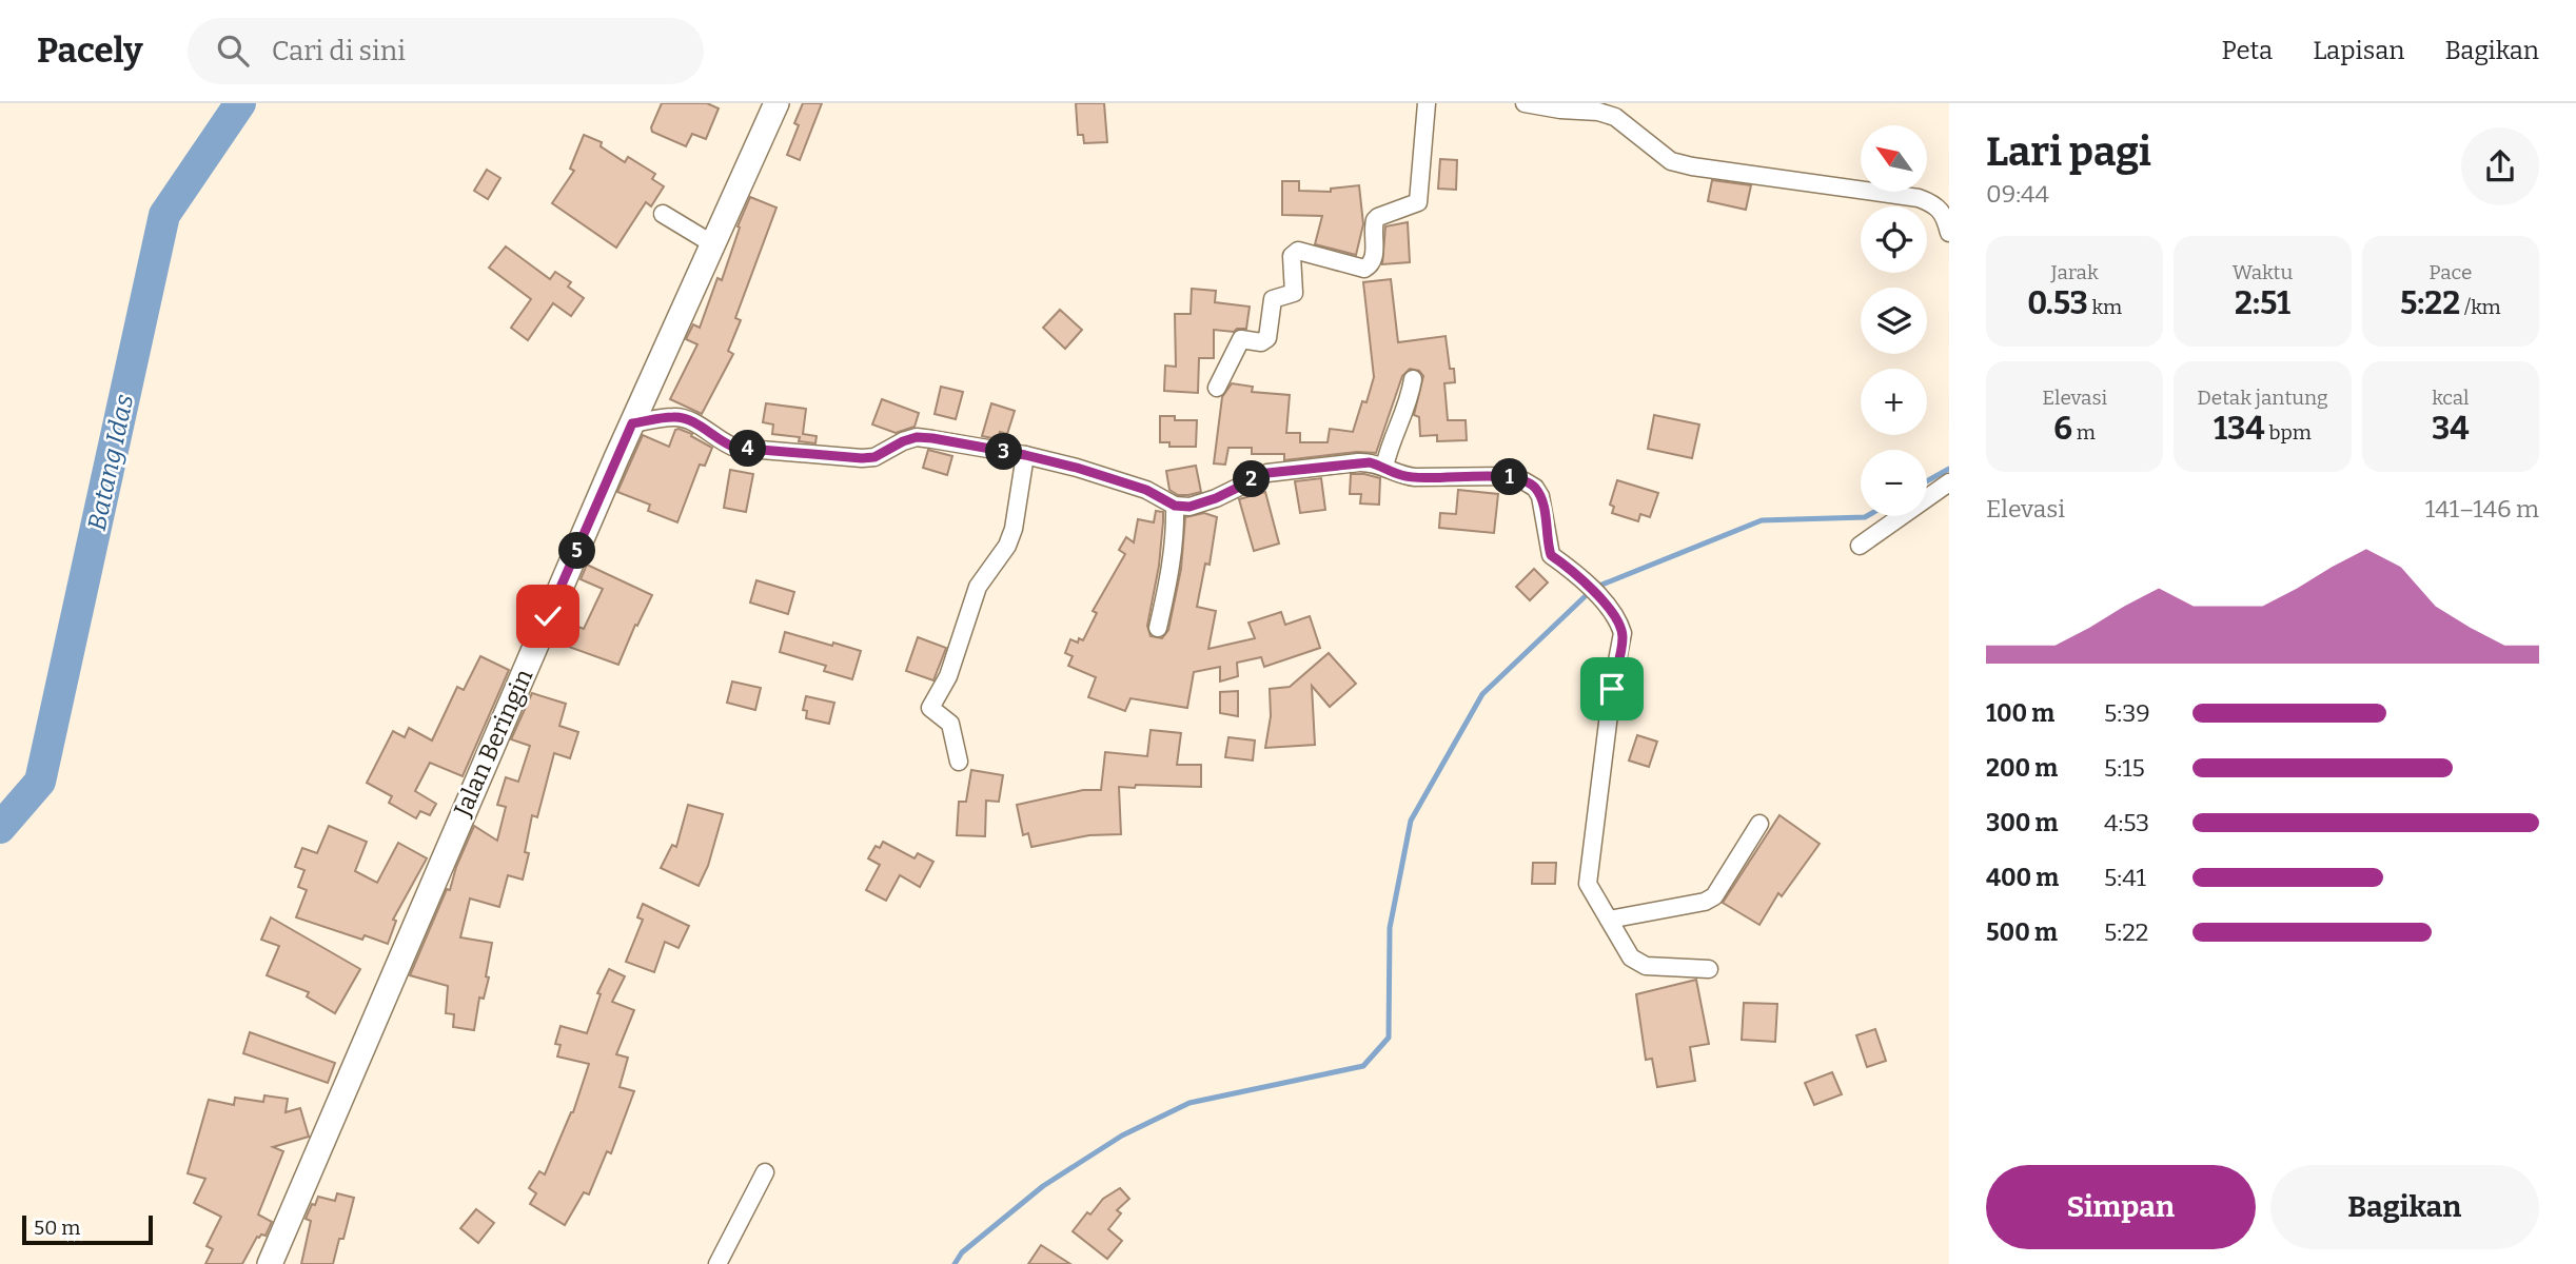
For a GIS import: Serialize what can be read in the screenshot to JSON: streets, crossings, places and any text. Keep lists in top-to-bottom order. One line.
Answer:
{"streets":{"street":["Jalan Beringin"]},"water":["Batang Idas"],"scale_bar":"50 m","north":"top left","page":{"header":"Pacely","search":"Cari di sini","nav":["Peta","Lapisan","Bagikan"],"heading":["Lari pagi","09:44"],"map_buttons":["+","−"],"stats":[["Jarak","0.53 km"],["Waktu","2:51"],["Pace","5:22 /km"],["Elevasi","6 m"],["Detak jantung","134 bpm"],["kcal","34"]],"pins":["4","3","1","2","5"],"chart":["Elevasi","141–146 m"],"list":[{"name":"100 m","note":"5:39"},{"name":"200 m","note":"5:15"},{"name":"300 m","note":"4:53"},{"name":"400 m","note":"5:41"},{"name":"500 m","note":"5:22"}],"buttons":["Simpan","Bagikan"],"scale":"50 m"}}
